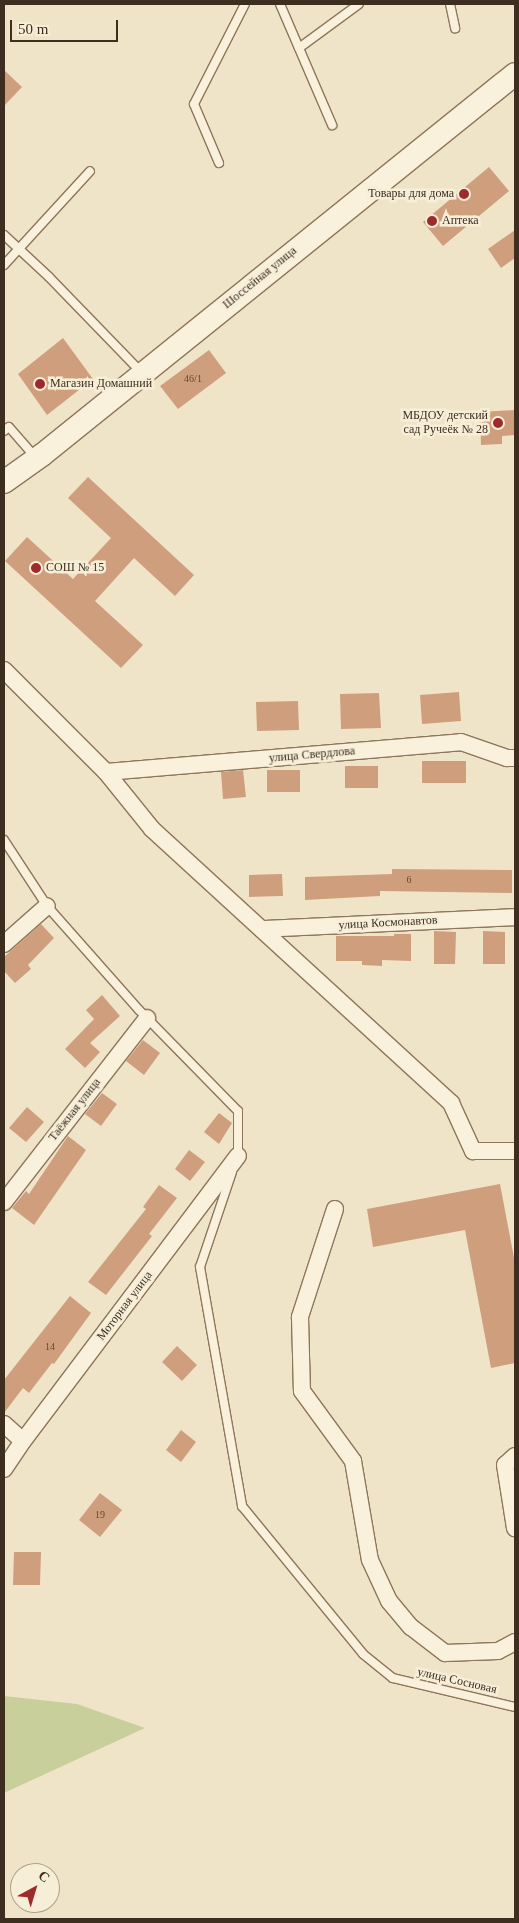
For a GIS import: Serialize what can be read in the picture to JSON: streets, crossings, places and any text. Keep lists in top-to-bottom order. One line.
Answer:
{"streets":{"street":["Шоссейная улица","улица Свердлова","улица Космонавтов","Таёжная улица","Моторная улица"],"lane":["улица Сосновая"]},"crossings":[["Моторная улица","улица Сосновая"]],"places":["Товары для дома","Аптека","Магазин Домашний","МБДОУ детский сад Ручеёк № 28","СОШ № 15"],"house_numbers":["46/1","6","14","19"],"scale_bar":"50 m","north":"top right"}
